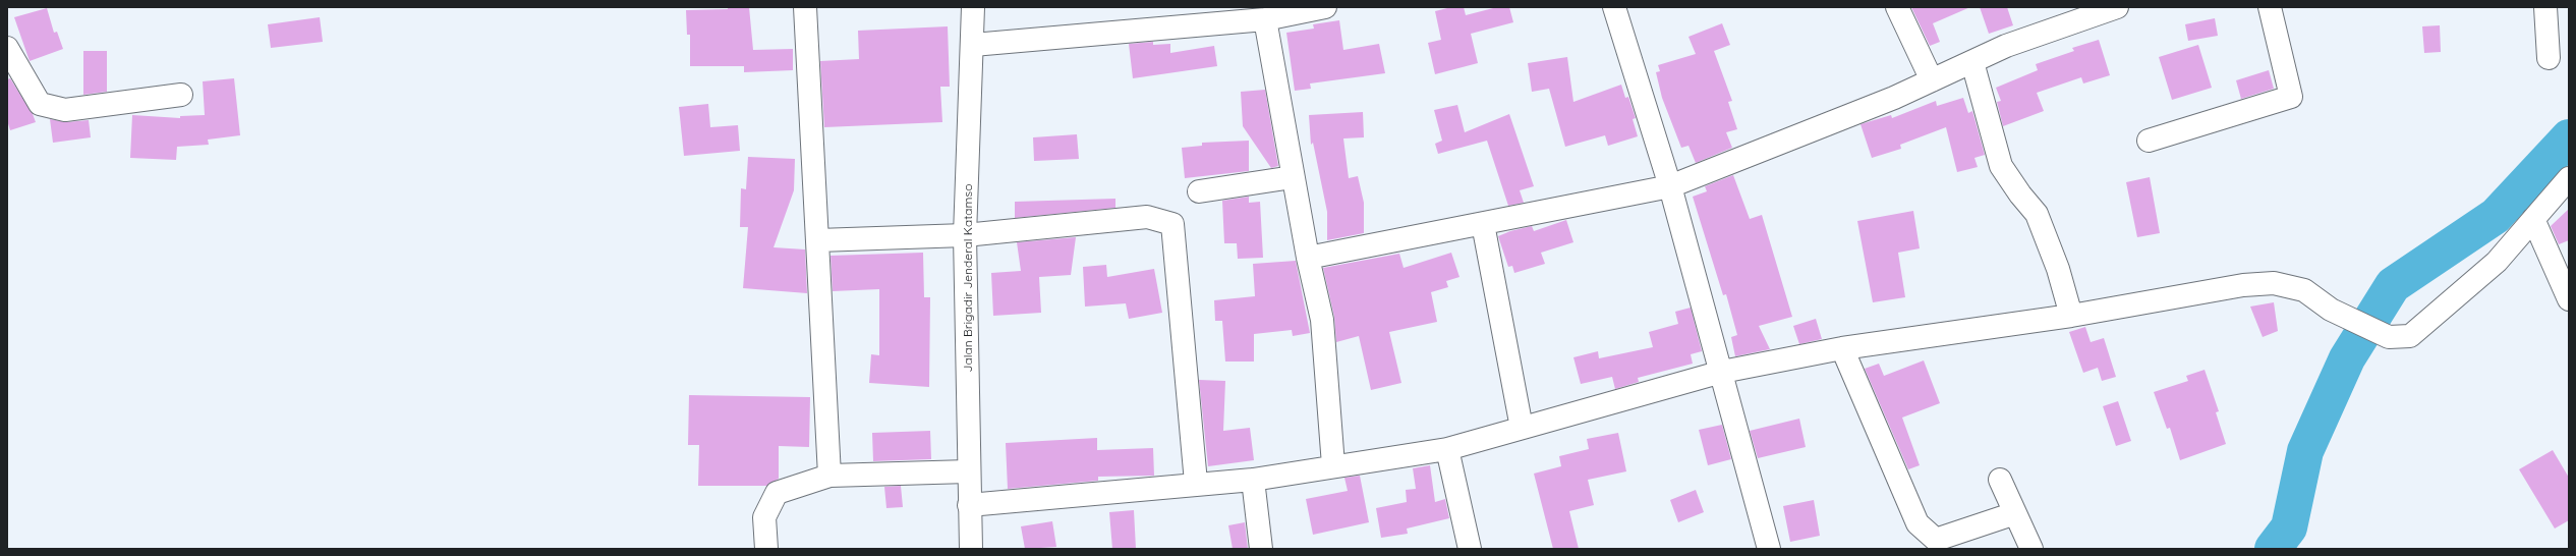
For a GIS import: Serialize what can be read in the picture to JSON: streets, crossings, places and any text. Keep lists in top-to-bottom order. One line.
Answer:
{"streets":{"street":["Jalan Brigadir Jenderal Katamso"]}}
